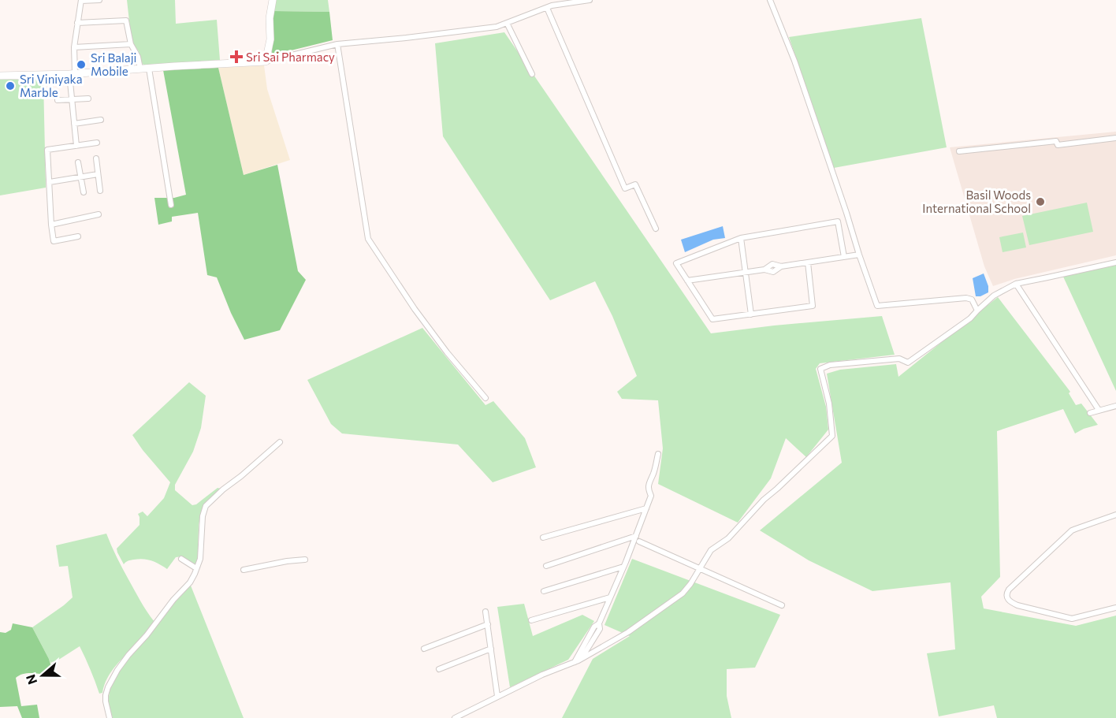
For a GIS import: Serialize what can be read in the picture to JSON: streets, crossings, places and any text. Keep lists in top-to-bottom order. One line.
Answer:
{"places":{"health":["Sri Sai Pharmacy"],"other":["Sri Balaji Mobile","Sri Viniyaka Marble","Basil Woods International School"]},"north":"left"}
